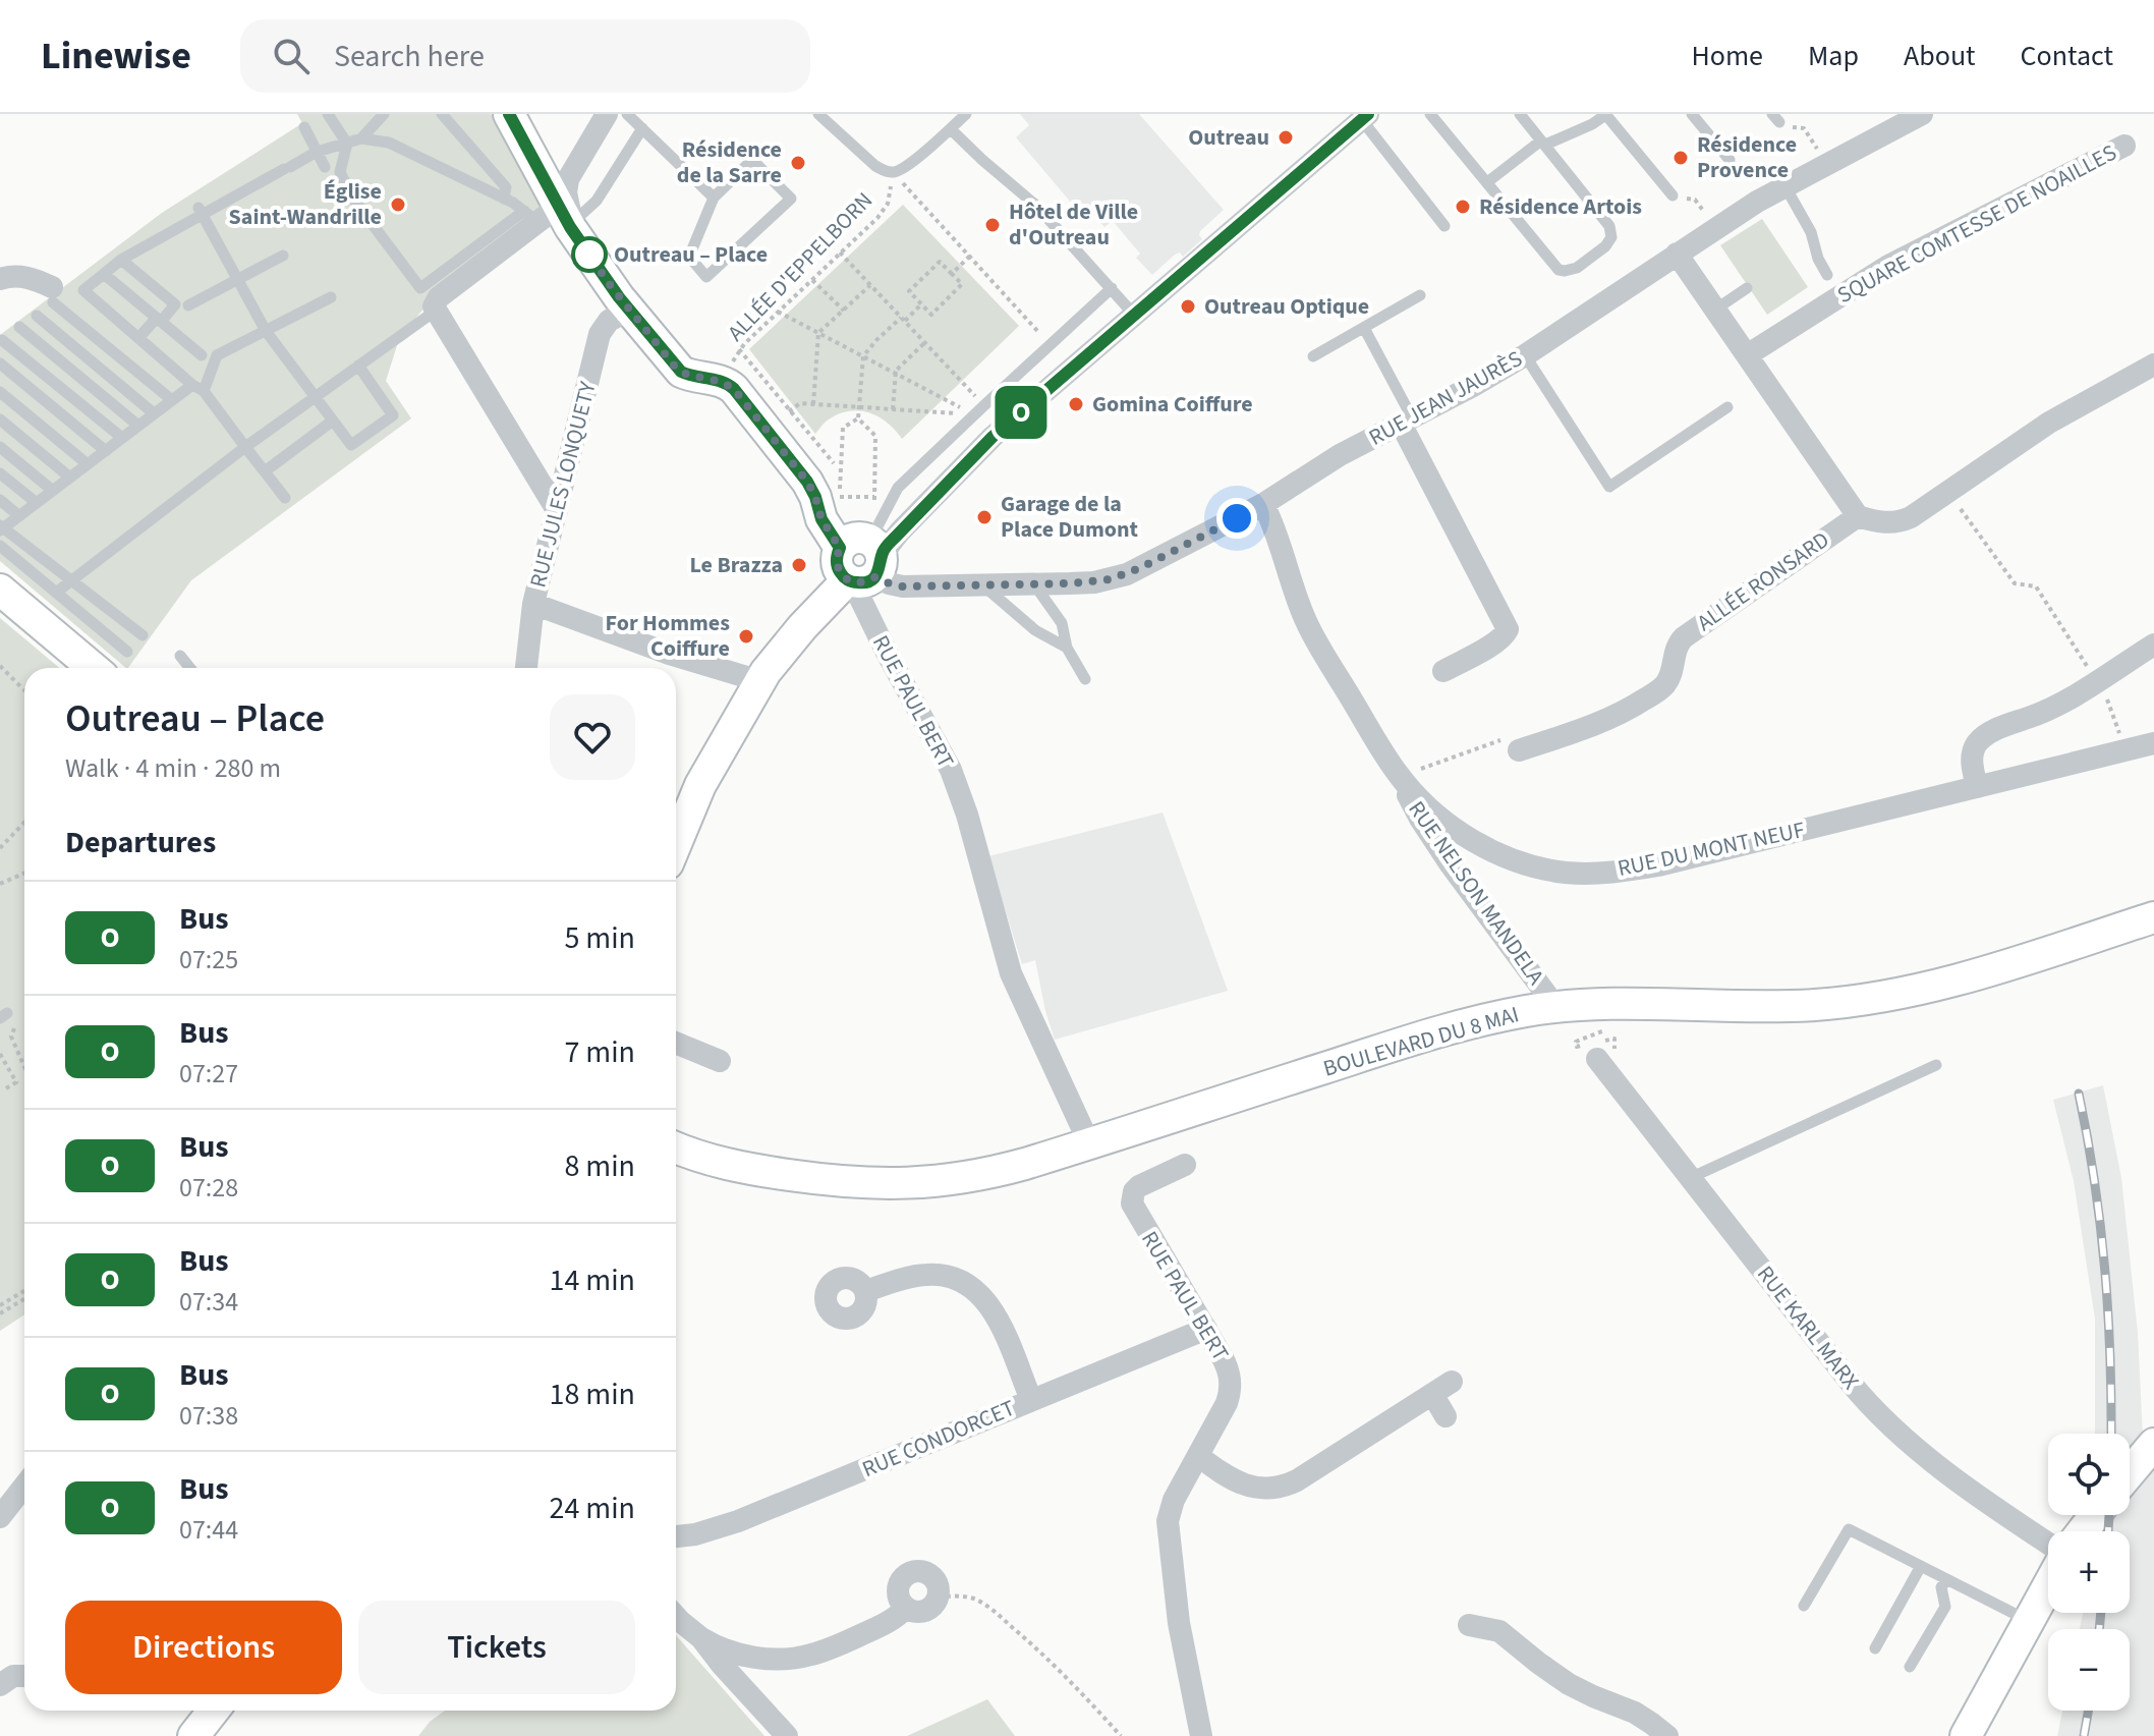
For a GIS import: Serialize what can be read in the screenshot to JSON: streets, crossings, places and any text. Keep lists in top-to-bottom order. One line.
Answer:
{"streets":{"main road":["BOULEVARD DU 8 MAI"],"street":["SQUARE COMTESSE DE NOAILLES","RUE JEAN JAURÈS","RUE JULES LONQUETY","ALLÉE RONSARD","RUE PAUL BERT","RUE DU MONT NEUF","RUE NELSON MANDELA","RUE KARL MARX","RUE CONDORCET"],"path":["ALLÉE D'EPPELBORN"]},"crossings":[["RUE JEAN JAURÈS","RUE PAUL BERT"],["RUE JEAN JAURÈS","RUE DU MONT NEUF"],["RUE PAUL BERT","BOULEVARD DU 8 MAI"],["RUE PAUL BERT","RUE CONDORCET"],["RUE DU MONT NEUF","RUE NELSON MANDELA"],["RUE NELSON MANDELA","BOULEVARD DU 8 MAI"]],"places":["Outreau","Résidence Provence","Résidence de la Sarre","Église Saint-Wandrille","Résidence Artois","Hôtel de Ville d'Outreau","Outreau – Place","Outreau Optique","Gomina Coiffure","Garage de la Place Dumont","Le Brazza","For Hommes Coiffure"],"lines":["bus line O"],"page":{"header":"Linewise","search":"Search here","nav":["Home","Map","About","Contact"],"on_map":"O","heading":[["Outreau – Place","Walk · 4 min · 280 m"],"Departures"],"list":[{"mark":"O","name":"Bus","note":"07:25","value":"5 min"},{"mark":"O","name":"Bus","note":"07:27","value":"7 min"},{"mark":"O","name":"Bus","note":"07:28","value":"8 min"},{"mark":"O","name":"Bus","note":"07:34","value":"14 min"},{"mark":"O","name":"Bus","note":"07:38","value":"18 min"},{"mark":"O","name":"Bus","note":"07:44","value":"24 min"}],"map_buttons":["+","−"],"buttons":["Directions","Tickets"]}}
